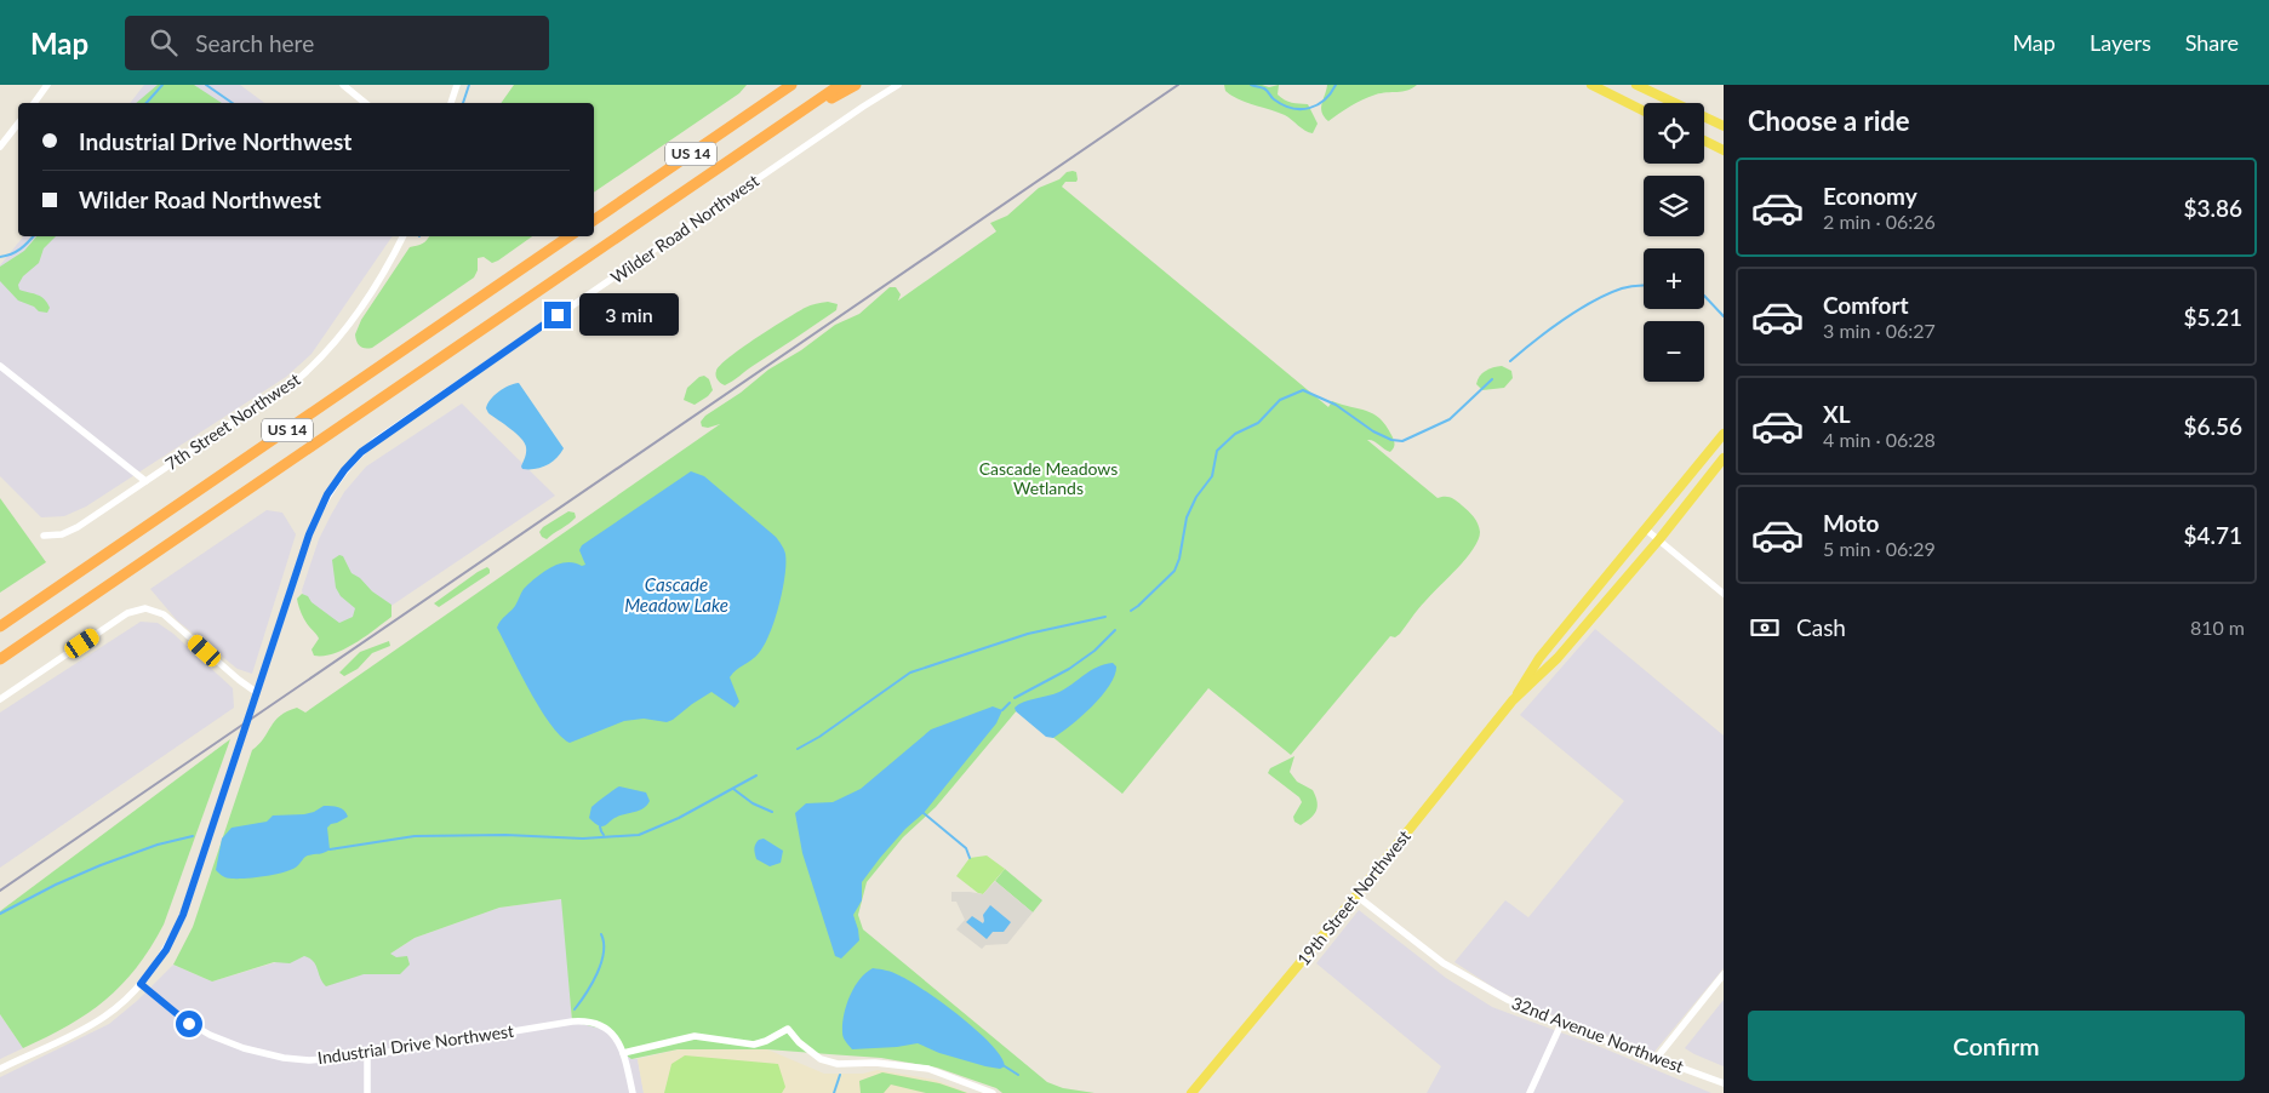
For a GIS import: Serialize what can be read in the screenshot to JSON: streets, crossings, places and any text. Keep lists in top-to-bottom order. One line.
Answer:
{"streets":{"highway":["US 14"],"main road":["19th Street Northwest"],"street":["Wilder Road Northwest","7th Street Northwest","32nd Avenue Northwest","Industrial Drive Northwest"]},"crossings":[["Wilder Road Northwest","Industrial Drive Northwest"],["19th Street Northwest","32nd Avenue Northwest"]],"water":["Cascade Meadow Lake"],"parks":["Cascade Meadows Wetlands"],"page":{"header":"Map","search":"Search here","nav":["Map","Layers","Share"],"heading":"Choose a ride","map_buttons":["+","−"],"banner":["Industrial Drive Northwest","Wilder Road Northwest"],"list":[{"name":"Economy","note":"2 min · 06:26","value":"$3.86"},{"name":"Comfort","note":"3 min · 06:27","value":"$5.21"},{"name":"XL","note":"4 min · 06:28","value":"$6.56"},{"name":"Moto","note":"5 min · 06:29","value":"$4.71"}],"bubble":"3 min","pay":["Cash","810 m"],"buttons":"Confirm"}}
